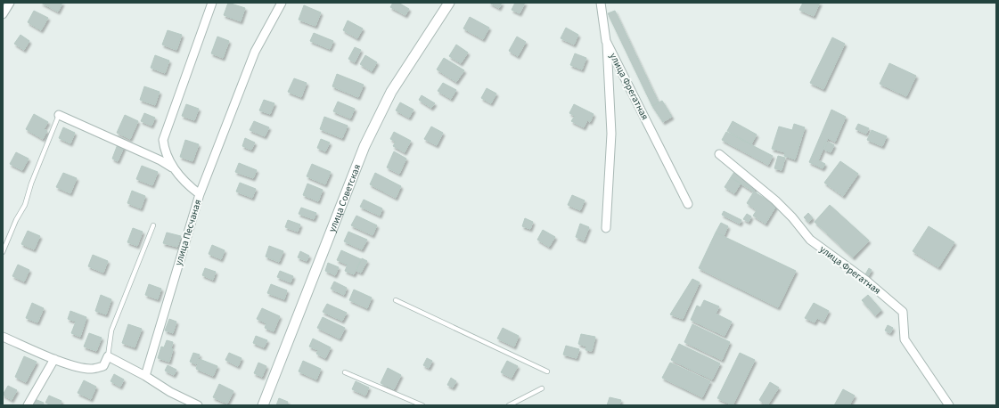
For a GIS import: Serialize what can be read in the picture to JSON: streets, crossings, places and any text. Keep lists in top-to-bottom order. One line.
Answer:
{"streets":{"street":["улица Фрегатная","улица Советская","улица Песчаная"]}}
